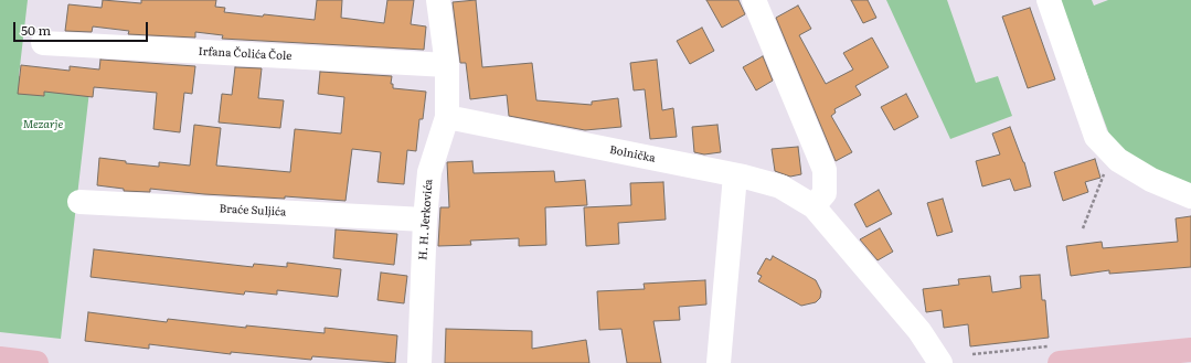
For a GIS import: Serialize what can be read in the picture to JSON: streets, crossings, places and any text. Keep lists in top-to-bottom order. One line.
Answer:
{"streets":{"street":["Irfana Čolića Čole","Bolnička","Braće Suljića","H. H. Jerkovića"]},"crossings":[["Irfana Čolića Čole","H. H. Jerkovića"],["Bolnička","H. H. Jerkovića"],["Braće Suljića","H. H. Jerkovića"]],"parks":["Mezarje"],"scale_bar":"50 m"}
